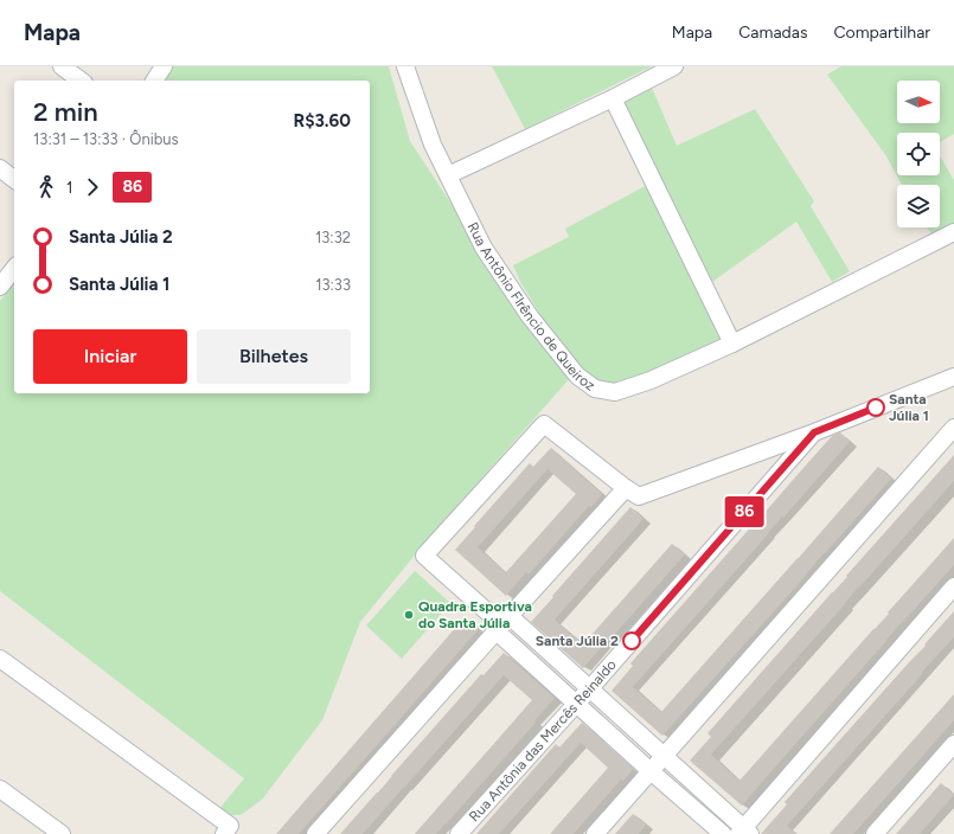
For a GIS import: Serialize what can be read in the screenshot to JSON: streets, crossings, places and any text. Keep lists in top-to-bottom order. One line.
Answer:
{"streets":{"street":["Rua Antônio Flrêncio de Queiroz","Rua Antônia das Mercês Reinaldo"]},"places":["Santa Júlia 1","Quadra Esportiva do Santa Júlia","Santa Júlia 2"],"lines":["bus line 86"],"north":"right","page":{"header":"Mapa","nav":["Mapa","Camadas","Compartilhar"],"on_map":"86","heading":["2 min","13:31 – 13:33 · Ônibus","R$3.60"],"legs":["1","86"],"list":[{"name":"Santa Júlia 2","value":"13:32"},{"name":"Santa Júlia 1","value":"13:33"}],"buttons":["Iniciar","Bilhetes"]}}
